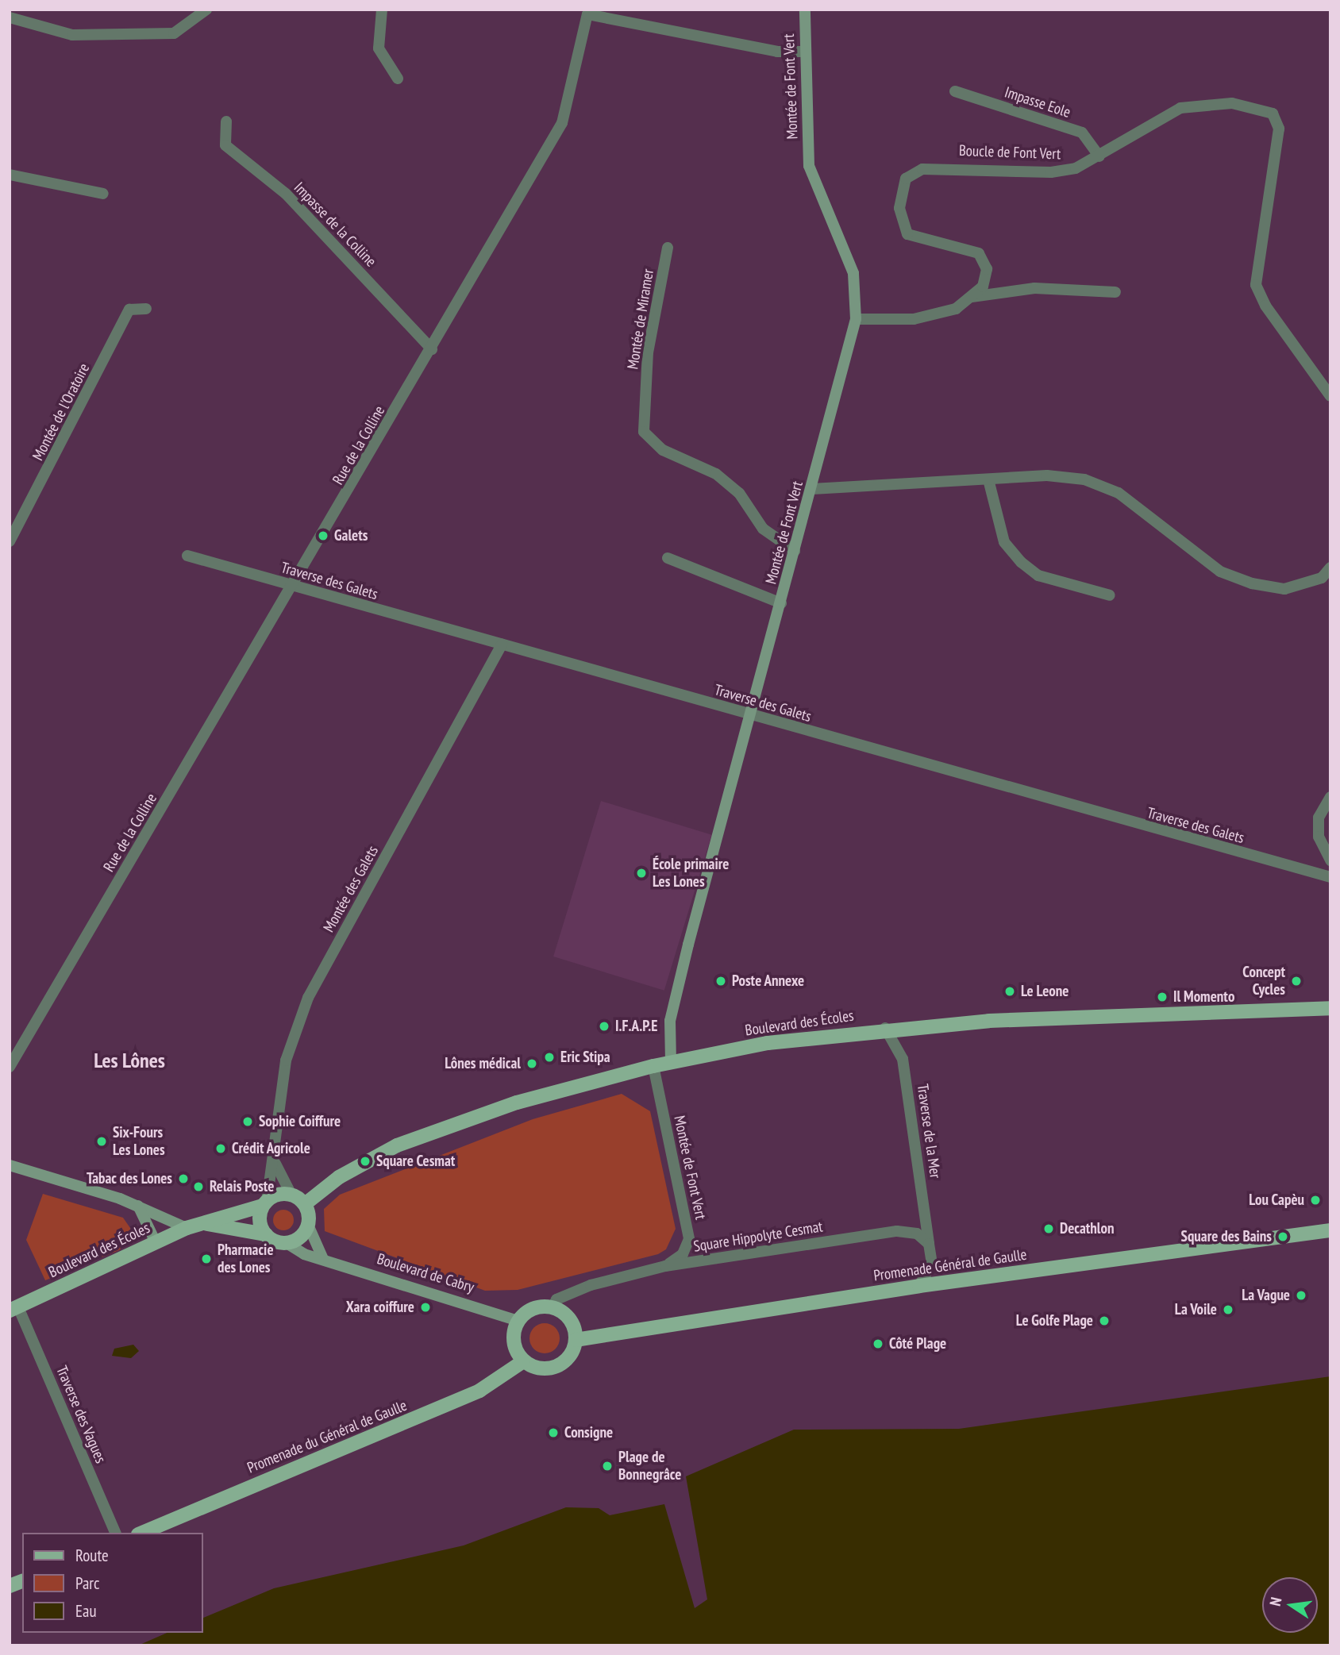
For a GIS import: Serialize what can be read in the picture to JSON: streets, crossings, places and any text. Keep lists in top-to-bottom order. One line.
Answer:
{"streets":{"main road":["Boulevard des Écoles","Promenade Général de Gaulle","Promenade du Général de Gaulle"],"street":["Montée de Font Vert","Impasse Eole","Boucle de Font Vert","Impasse de la Colline","Montée de Miramer","Montée de l'Oratoire","Rue de la Colline","Traverse des Galets","Montée des Galets","Traverse de la Mer","Square Hippolyte Cesmat","Boulevard de Cabry","Traverse des Vagues"]},"crossings":[["Montée de Font Vert","Montée de Miramer"],["Montée de Font Vert","Rue de la Colline"],["Montée de Font Vert","Traverse des Galets"],["Montée de Font Vert","Boulevard des Écoles"],["Montée de Font Vert","Square Hippolyte Cesmat"],["Impasse Eole","Boucle de Font Vert"],["Impasse de la Colline","Rue de la Colline"],["Rue de la Colline","Traverse des Galets"],["Traverse des Galets","Montée des Galets"],["Montée des Galets","Boulevard des Écoles"],["Montée des Galets","Boulevard de Cabry"],["Boulevard des Écoles","Traverse de la Mer"],["Boulevard des Écoles","Boulevard de Cabry"],["Boulevard des Écoles","Traverse des Vagues"],["Traverse de la Mer","Square Hippolyte Cesmat"],["Square Hippolyte Cesmat","Promenade Général de Gaulle"],["Square Hippolyte Cesmat","Boulevard de Cabry"],["Square Hippolyte Cesmat","Promenade du Général de Gaulle"],["Promenade Général de Gaulle","Boulevard de Cabry"],["Promenade Général de Gaulle","Promenade du Général de Gaulle"],["Boulevard de Cabry","Promenade du Général de Gaulle"]],"districts":["Les Lônes"],"places":["Galets","École primaire Les Lones","Poste Annexe","Concept Cycles","Le Leone","Il Momento","I.F.A.P.E","Eric Stipa","Lônes médical","Sophie Coiffure","Six-Fours Les Lones","Crédit Agricole","Square Cesmat","Tabac des Lones","Relais Poste","Lou Capèu","Decathlon","Square des Bains","Pharmacie des Lones","La Vague","Xara coiffure","La Voile","Le Golfe Plage","Côté Plage","Consigne","Plage de Bonnegrâce"],"legend":["Route","Parc","Eau"],"north":"left"}
